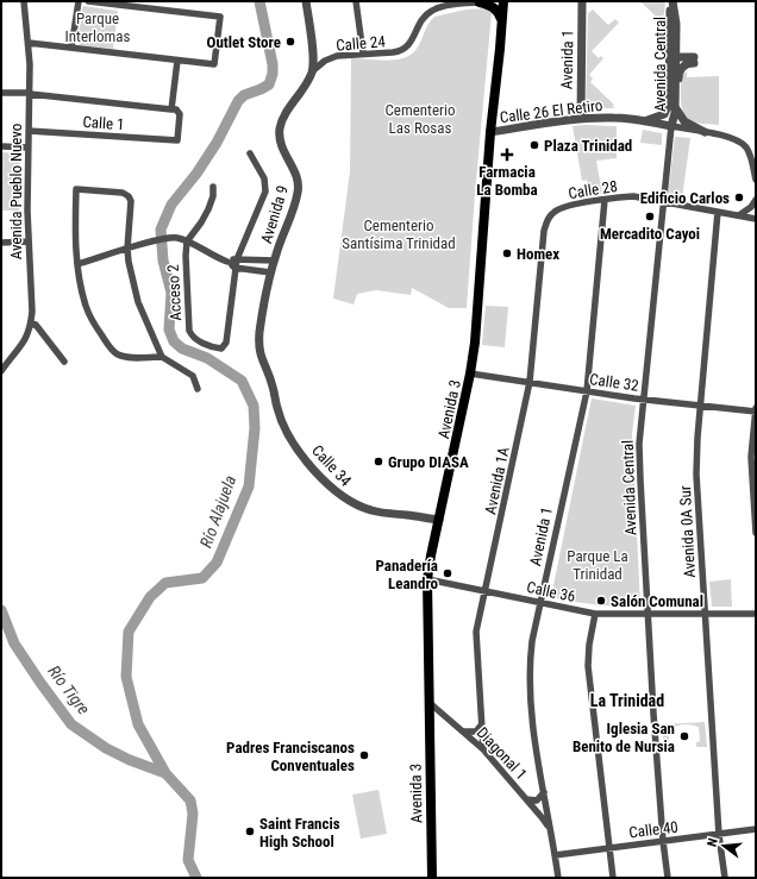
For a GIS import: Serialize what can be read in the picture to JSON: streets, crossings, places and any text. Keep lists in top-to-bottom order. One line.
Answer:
{"streets":{"main road":["Avenida 3"],"street":["Calle 24","Avenida 1","Avenida Central","Calle 26 El Retiro","Calle 1","Calle 28","Avenida Pueblo Nuevo","Avenida 9","Acceso 2","Calle 32","Calle 34","Avenida 1A","Avenida 0A Sur","Calle 36","Diagonal 1","Calle 40"]},"crossings":[["Calle 24","Avenida 9"],["Avenida 1","Calle 26 El Retiro"],["Avenida 1","Calle 28"],["Avenida 1","Calle 32"],["Avenida 1","Calle 36"],["Avenida 1","Diagonal 1"],["Avenida 1","Calle 40"],["Avenida Central","Calle 26 El Retiro"],["Avenida Central","Calle 28"],["Avenida Central","Calle 32"],["Avenida Central","Calle 36"],["Avenida Central","Calle 40"],["Calle 26 El Retiro","Avenida 3"],["Calle 1","Avenida Pueblo Nuevo"],["Calle 28","Avenida 1A"],["Calle 28","Avenida 0A Sur"],["Avenida 9","Calle 34"],["Calle 32","Avenida 3"],["Calle 32","Avenida 1A"],["Calle 32","Avenida 0A Sur"],["Avenida 3","Calle 34"],["Avenida 3","Calle 36"],["Avenida 3","Diagonal 1"],["Avenida 1A","Calle 36"],["Avenida 1A","Diagonal 1"],["Avenida 0A Sur","Calle 36"],["Avenida 0A Sur","Calle 40"]],"districts":["La Trinidad"],"water":["Río Alajuela","Río Tigre"],"parks":["Parque Interlomas","Cementerio Las Rosas","Cementerio Santísima Trinidad","Parque La Trinidad"],"places":{"other":["Outlet Store","Plaza Trinidad","Edificio Carlos","Mercadito Cayoi","Homex","Grupo DIASA","Panadería Leandro","Salón Comunal","Iglesia San Benito de Nursia","Padres Franciscanos Conventuales","Saint Francis High School"],"health":["Farmacia La Bomba"]},"north":"left"}
